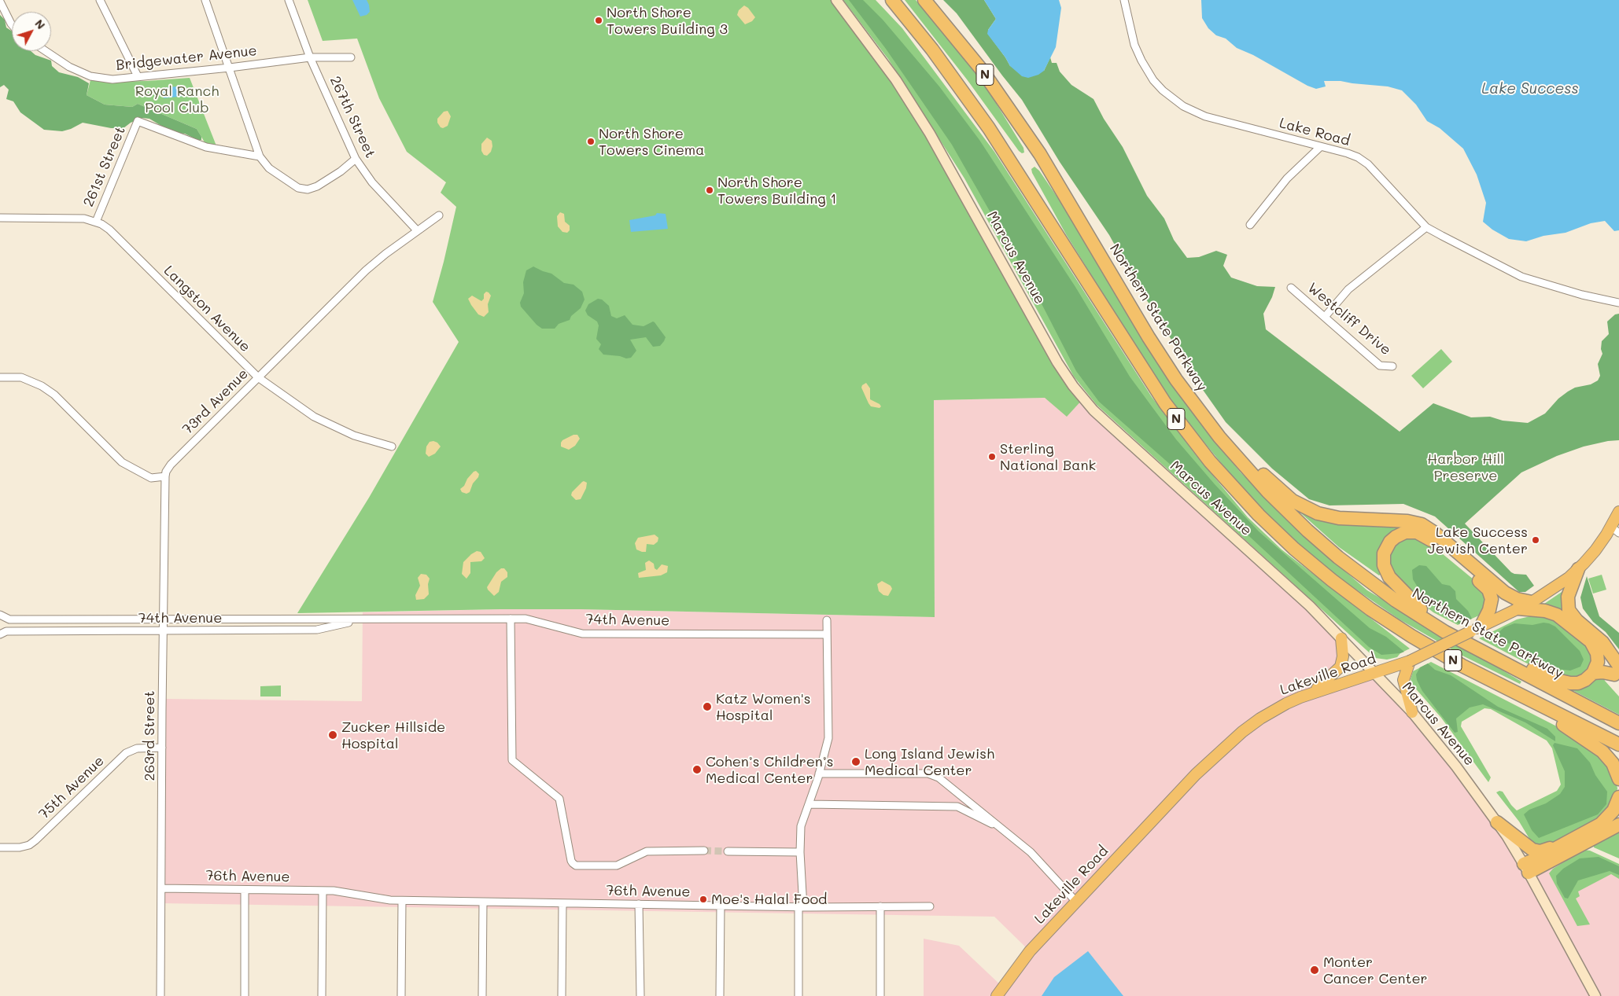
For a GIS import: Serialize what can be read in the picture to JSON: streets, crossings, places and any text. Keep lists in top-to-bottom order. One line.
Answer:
{"streets":{"highway":["N","Northern State Parkway"],"main road":["Marcus Avenue","Lakeville Road"],"street":["Bridgewater Avenue","267th Street","Lake Road","261st Street","Langston Avenue","Westcliff Drive","73rd Avenue","74th Avenue","263rd Street","75th Avenue","76th Avenue"]},"crossings":[["Bridgewater Avenue","267th Street"],["267th Street","73rd Avenue"],["261st Street","Langston Avenue"],["Marcus Avenue","Lakeville Road"],["Langston Avenue","73rd Avenue"],["73rd Avenue","263rd Street"],["74th Avenue","263rd Street"],["263rd Street","75th Avenue"],["263rd Street","76th Avenue"]],"water":["Lake Success"],"parks":["Royal Ranch Pool Club","Harbor Hill Preserve"],"places":["North Shore Towers Building 3","North Shore Towers Cinema","North Shore Towers Building 1","Sterling National Bank","Lake Success Jewish Center","Katz Women's Hospital","Zucker Hillside Hospital","Long Island Jewish Medical Center","Cohen’s Children’s Medical Center","Moe's Halal Food","Monter Cancer Center"],"north":"top right"}
